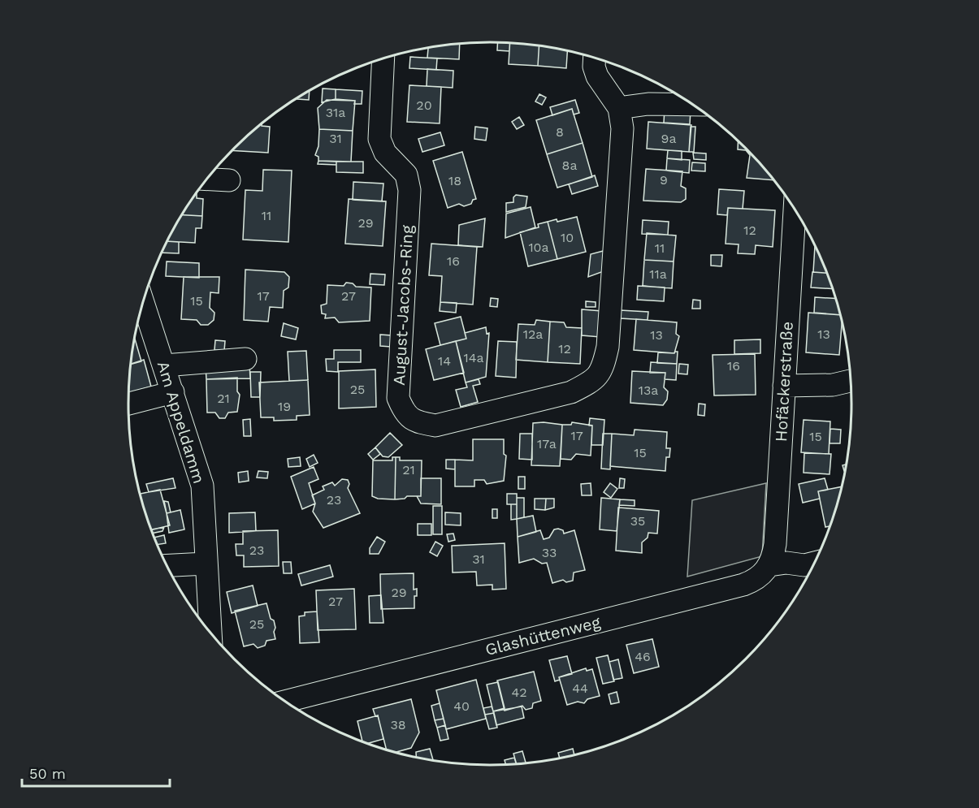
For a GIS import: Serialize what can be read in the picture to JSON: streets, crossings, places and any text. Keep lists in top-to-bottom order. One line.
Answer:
{"streets":{"street":["August-Jacobs-Ring","Hofäckerstraße","Am Appeldamm","Glashüttenweg"]},"crossings":[["Hofäckerstraße","Glashüttenweg"]],"house_numbers":["20","31a","8","31","9a","8a","9","18","11","29","12","10","10a","11","16","11a","17","27","15","12a","13","13","12","14a","14","16","25","13a","21","19","17","15","17a","15","21","23","35","23","33","31","29","27","25","46","44","42","40","38"],"scale_bar":"50 m"}
